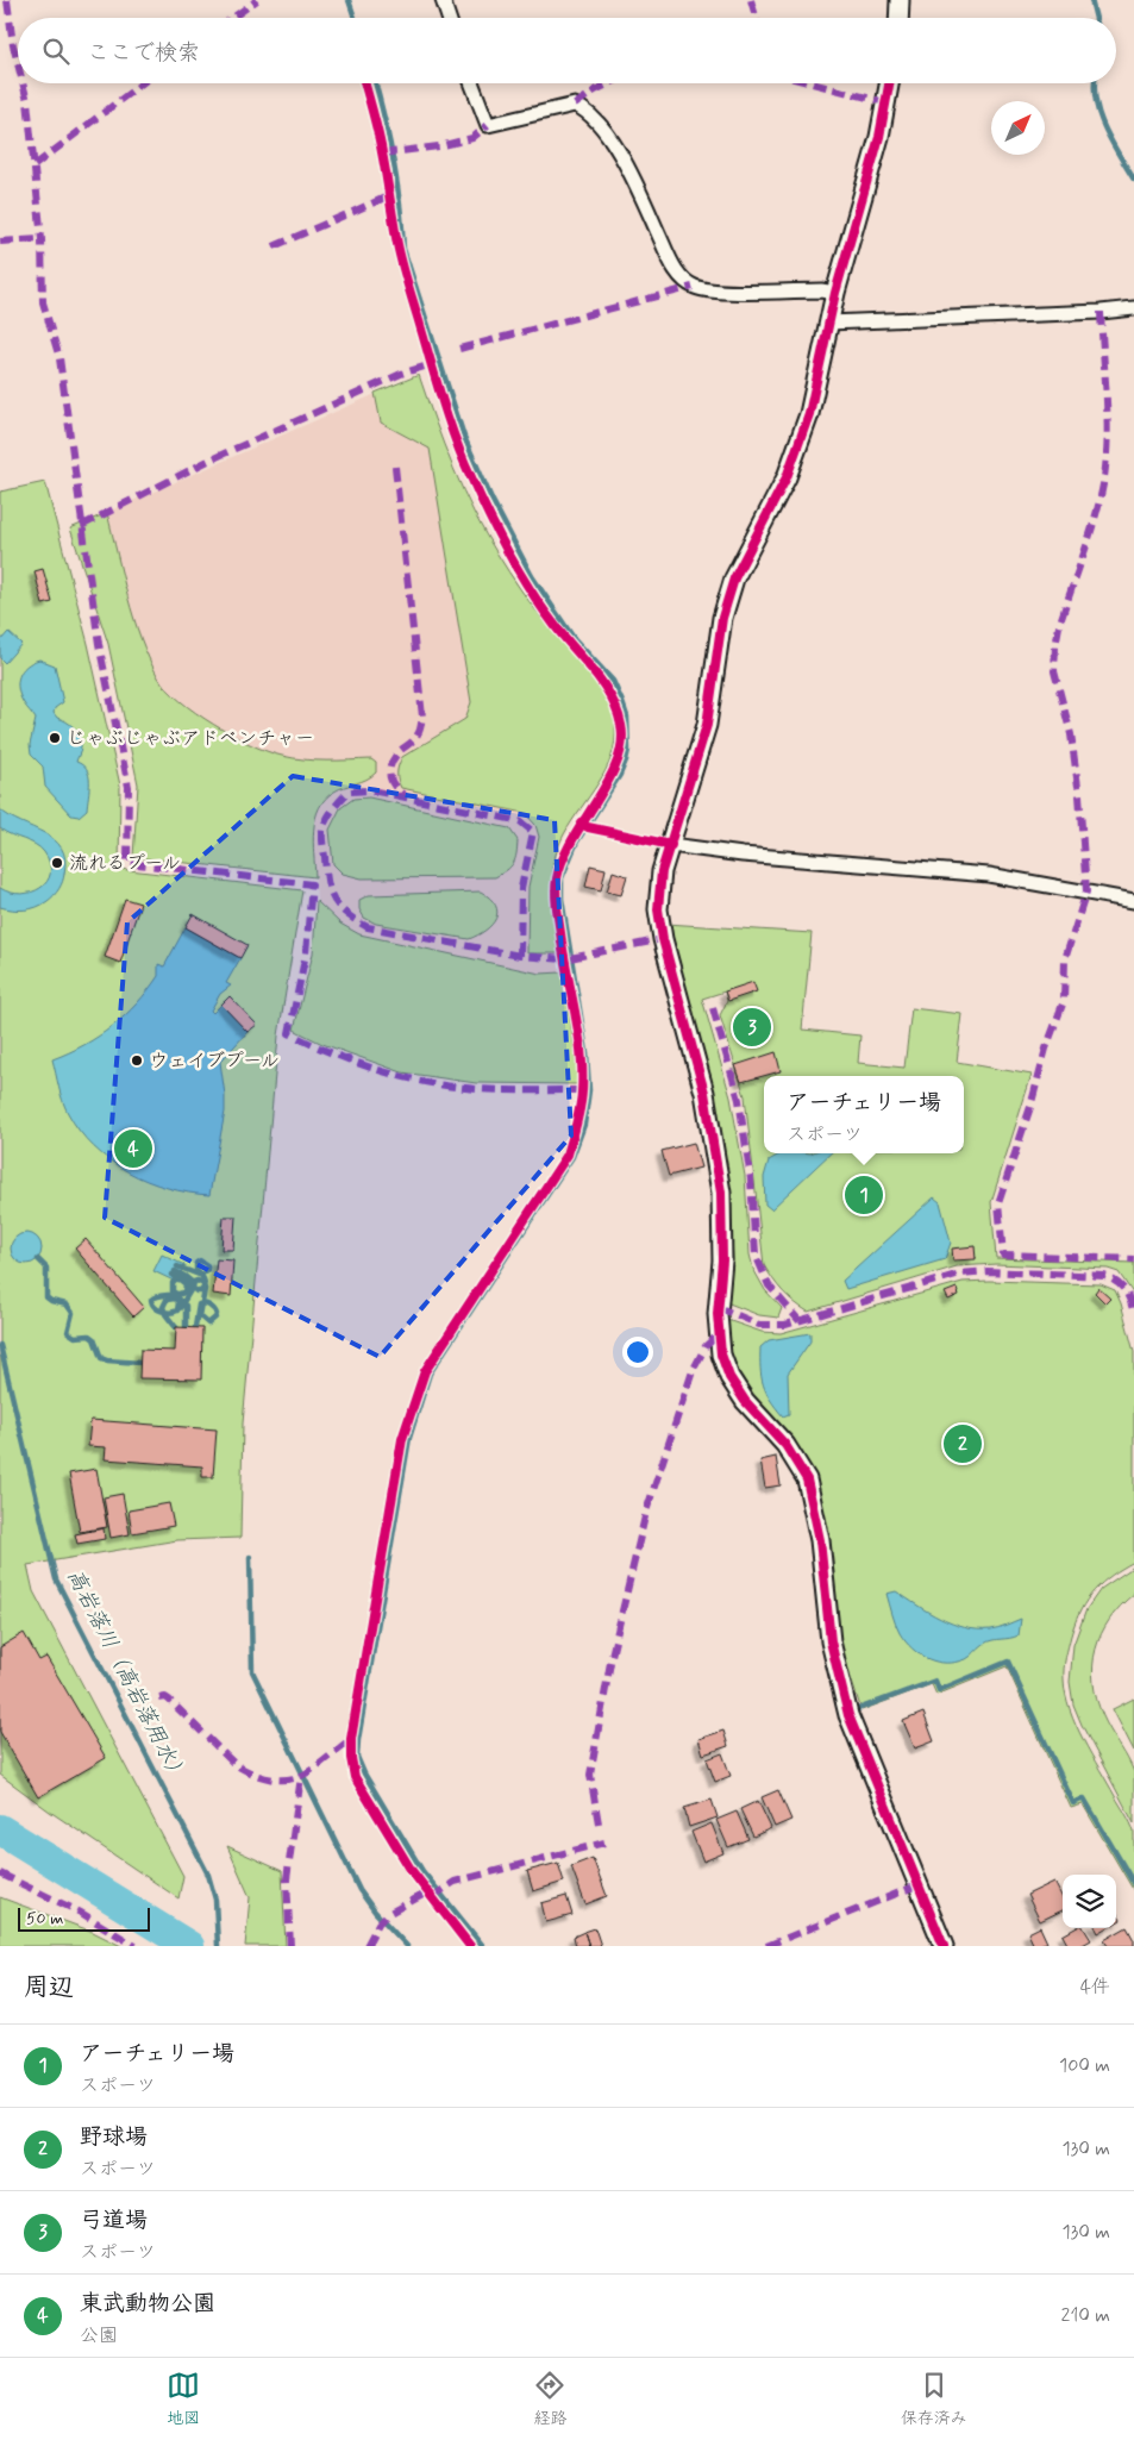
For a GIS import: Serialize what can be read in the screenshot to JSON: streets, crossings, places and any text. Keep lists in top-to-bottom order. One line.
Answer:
{"water":["高岩落川（高岩落用水）"],"places":["じゃぶじゃぶアドベンチャー","流れるプール","ウェイブプール"],"scale_bar":"50 m","north":"top right","page":{"search":"ここで検索","pins":["3","4","1","2"],"popup":["アーチェリー場","スポーツ"],"scale":"50 m","heading":["周辺","4件"],"list":[{"mark":"1","name":"アーチェリー場","note":"スポーツ","value":"100 m"},{"mark":"2","name":"野球場","note":"スポーツ","value":"130 m"},{"mark":"3","name":"弓道場","note":"スポーツ","value":"130 m"},{"mark":"4","name":"東武動物公園","note":"公園","value":"210 m"}],"nav":["地図","経路","保存済み"]}}
